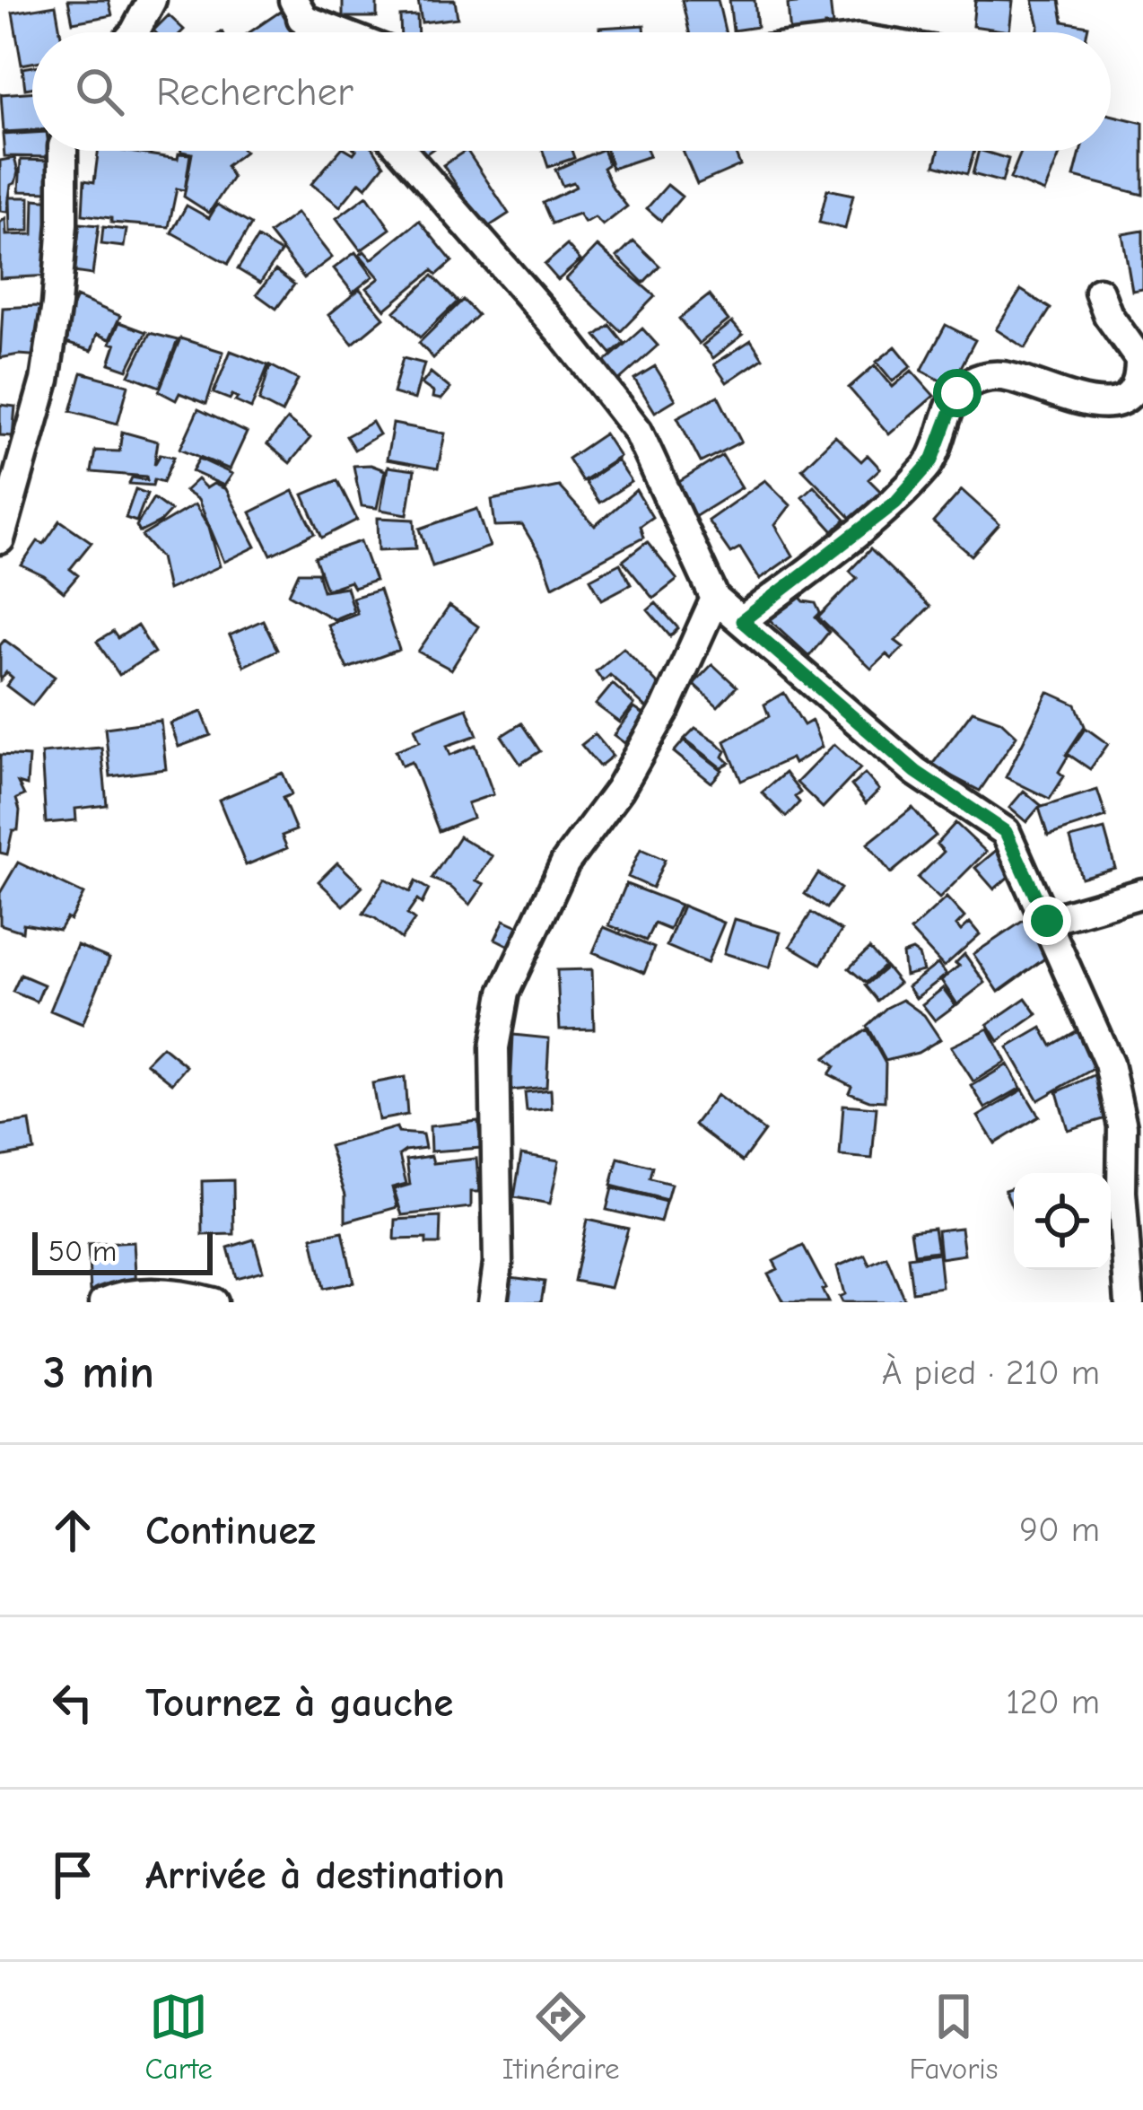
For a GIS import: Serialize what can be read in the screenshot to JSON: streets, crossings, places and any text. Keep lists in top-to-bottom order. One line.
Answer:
{"scale_bar":"50 m","page":{"search":"Rechercher","scale":"50 m","heading":["3 min","À pied · 210 m"],"list":[["Continuez","90 m"],["Tournez à gauche","120 m"],"Arrivée à destination"],"nav":["Carte","Itinéraire","Favoris"]}}
